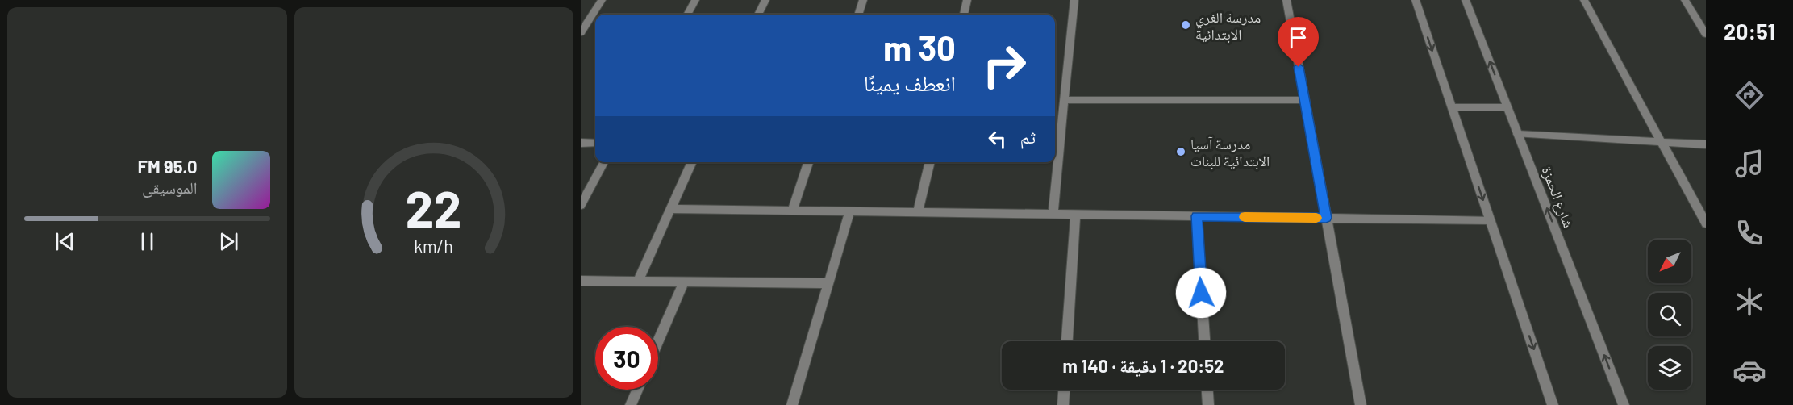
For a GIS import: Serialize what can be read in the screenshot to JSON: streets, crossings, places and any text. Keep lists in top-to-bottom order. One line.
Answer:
{"streets":{"street":["شارع الحمزة"]},"places":["مدرسة الغري الابتدائية","مدرسة آسيا الابتدائية للبنات"],"north":"bottom left","page":{"tabs":"20:51","turn":["30 m","انعطف يمينًا"],"then":"ثم","song":["95.0 FM","الموسيقى"],"limit":"30","trip":"20:52 · 1 دقيقة · 140 m","gauge":["22","km/h"]}}
